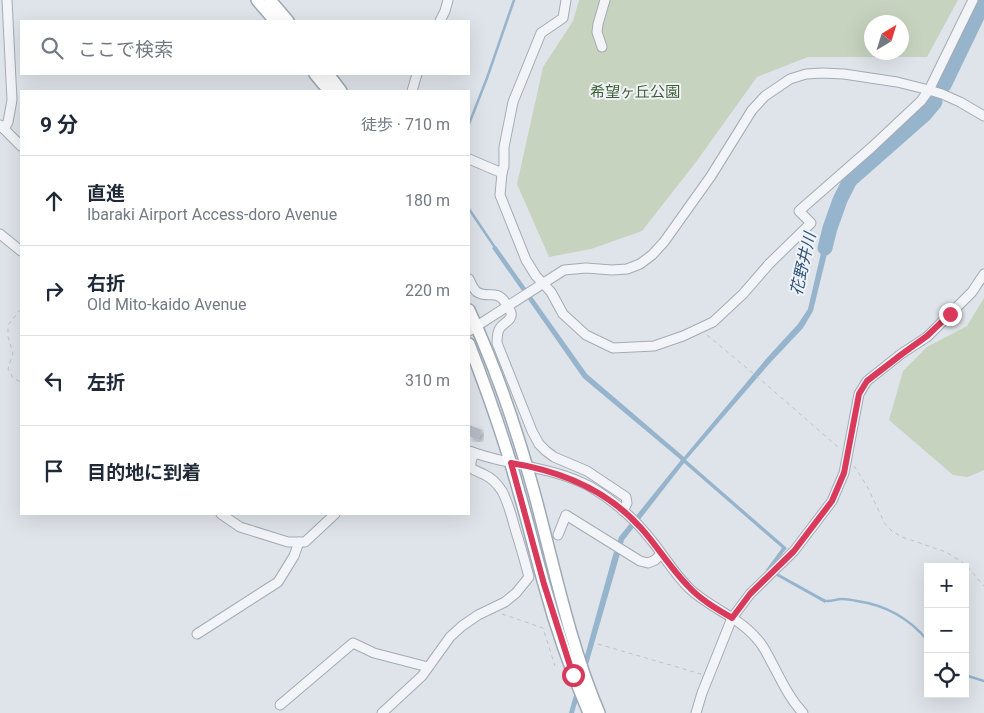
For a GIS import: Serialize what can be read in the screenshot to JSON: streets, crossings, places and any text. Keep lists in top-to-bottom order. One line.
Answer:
{"water":["花野井川"],"parks":["希望ヶ丘公園"],"north":"top right","page":{"search":"ここで検索","heading":["9 分","徒歩 · 710 m"],"list":[["直進","Ibaraki Airport Access-doro Avenue","180 m"],["右折","Old Mito-kaido Avenue","220 m"],["左折","310 m"],"目的地に到着"],"map_buttons":["+","−"]}}
